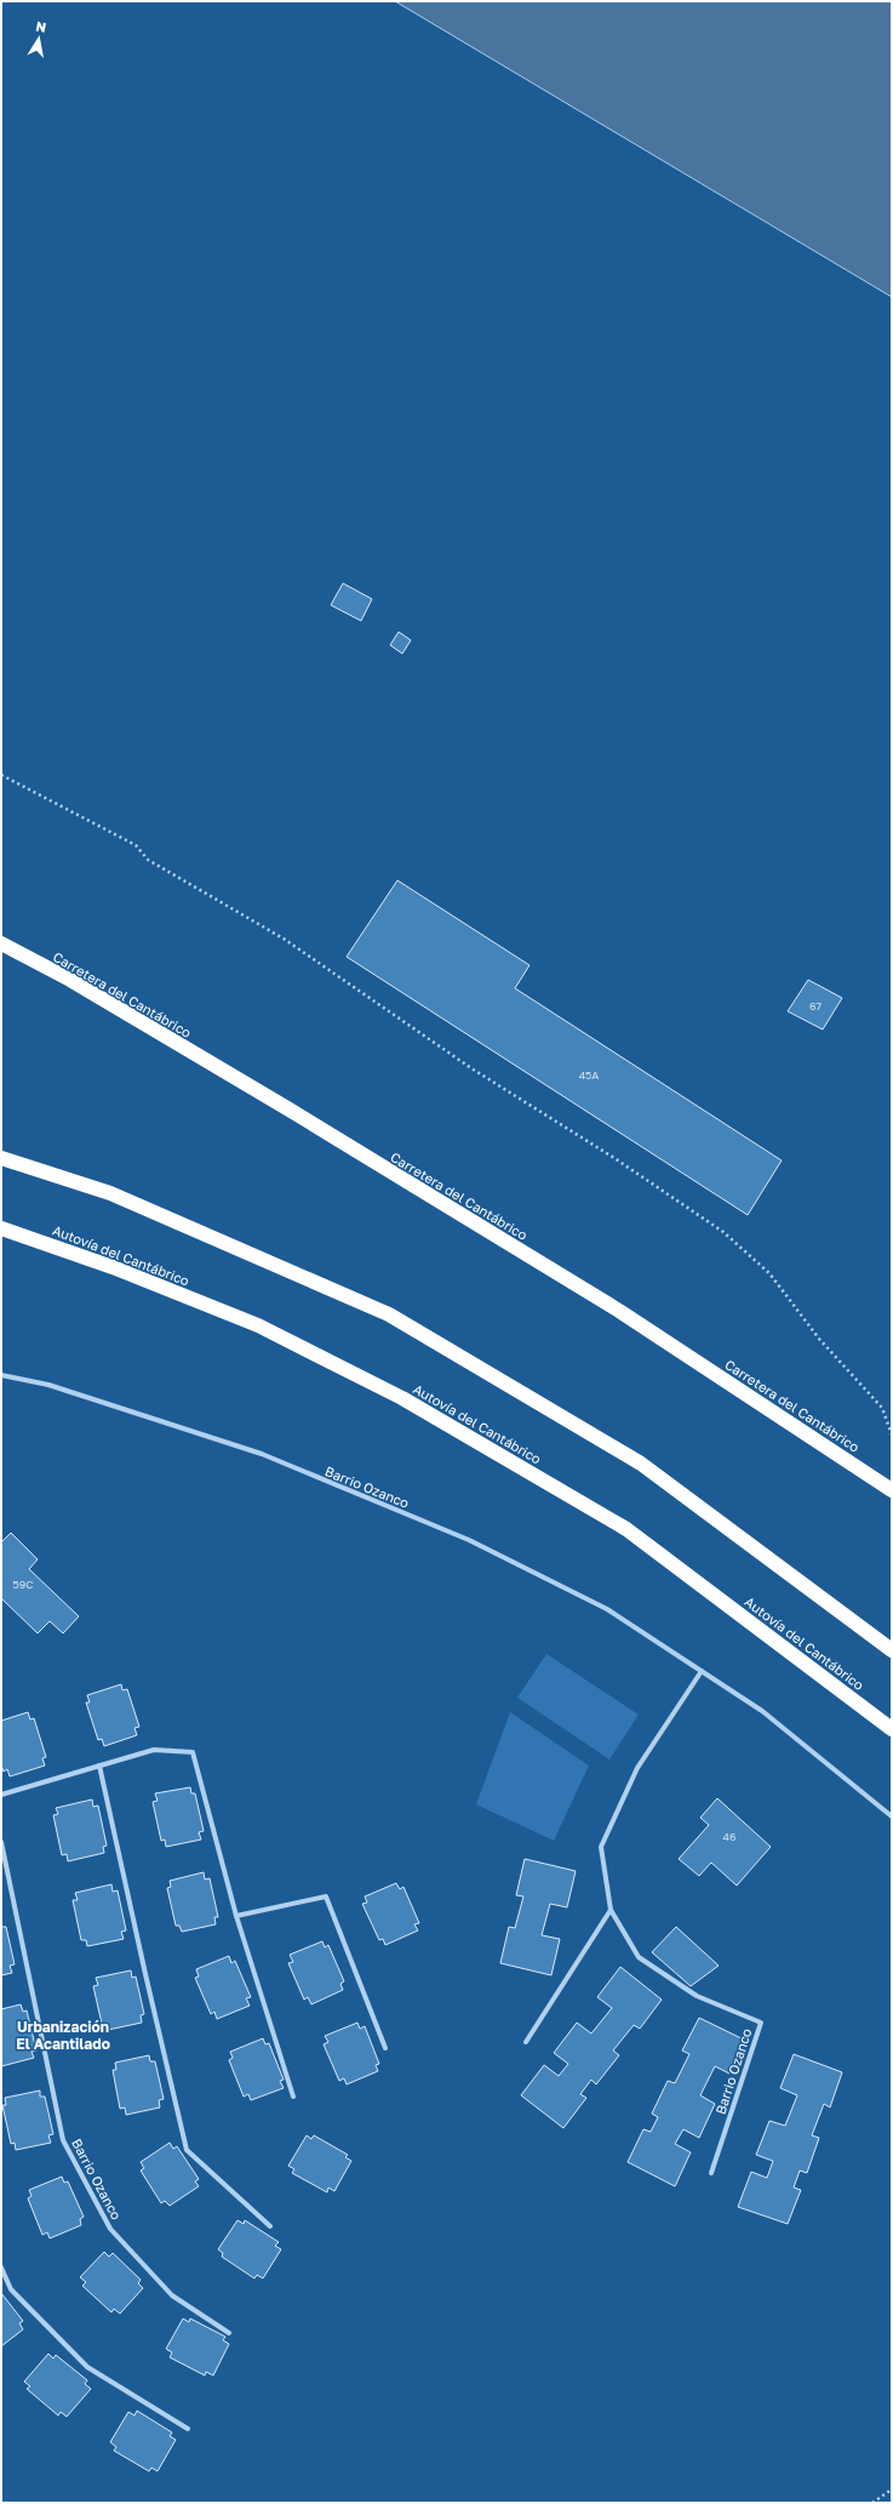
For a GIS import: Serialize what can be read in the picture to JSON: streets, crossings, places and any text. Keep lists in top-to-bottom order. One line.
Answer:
{"streets":{"highway":["Carretera del Cantábrico","Autovía del Cantábrico"],"street":["Barrio Ozanco"]},"districts":["Urbanización El Acantilado"],"house_numbers":["67","45A","59C","46"],"north":"top"}
